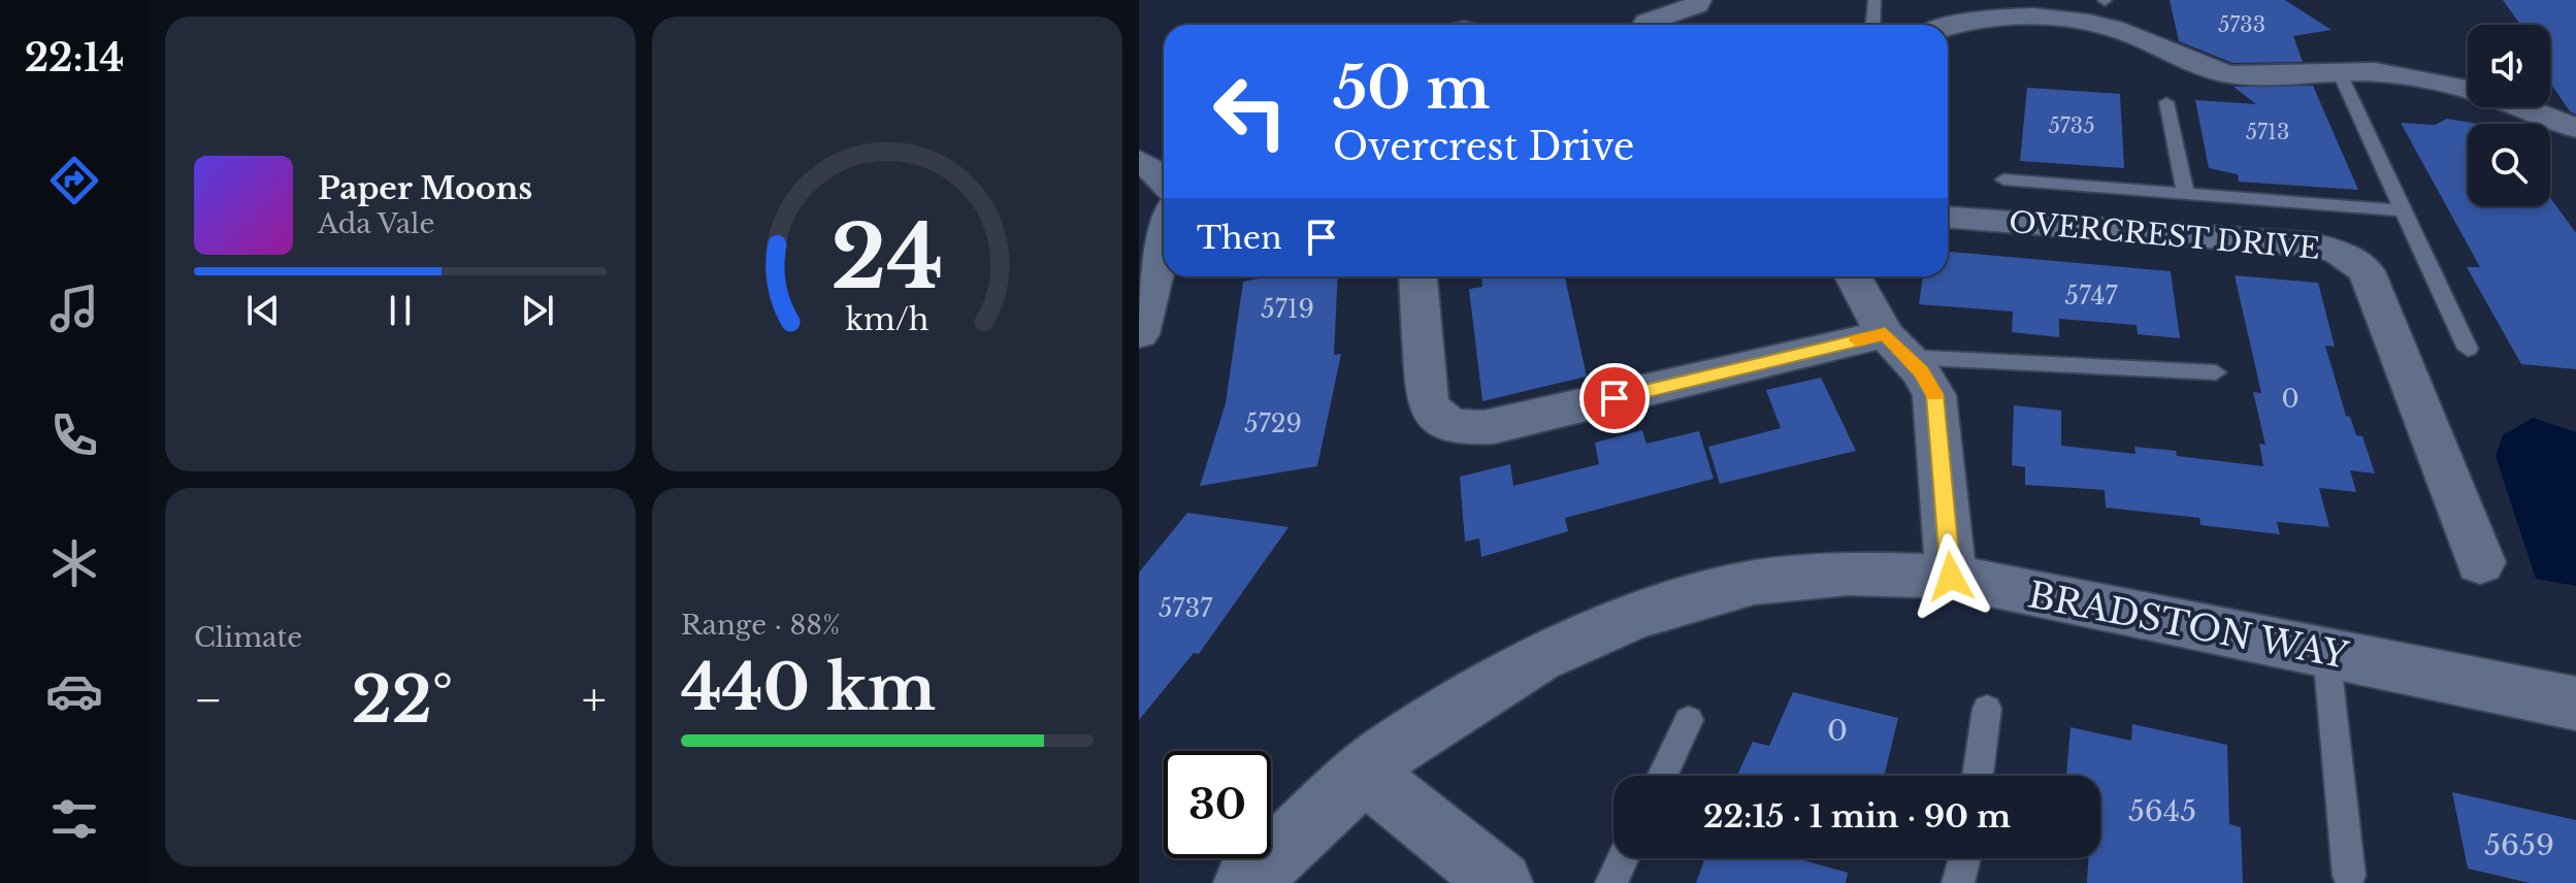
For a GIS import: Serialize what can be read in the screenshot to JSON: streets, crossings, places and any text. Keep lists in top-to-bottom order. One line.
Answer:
{"streets":{"street":["OVERCREST DRIVE","BRADSTON WAY"]},"house_numbers":["5733","5735","5713","5747","5719","0","5729","5737","0","5645","5659"],"page":{"tabs":"22:14","turn":["50 m","Overcrest Drive"],"song":["Paper Moons","Ada Vale"],"then":"Then","tile":["Climate",["Range · 88%","440 km"]],"heat":["−","22°","+"],"limit":"30","trip":"22:15 · 1 min · 90 m","gauge":["24","km/h"]}}
